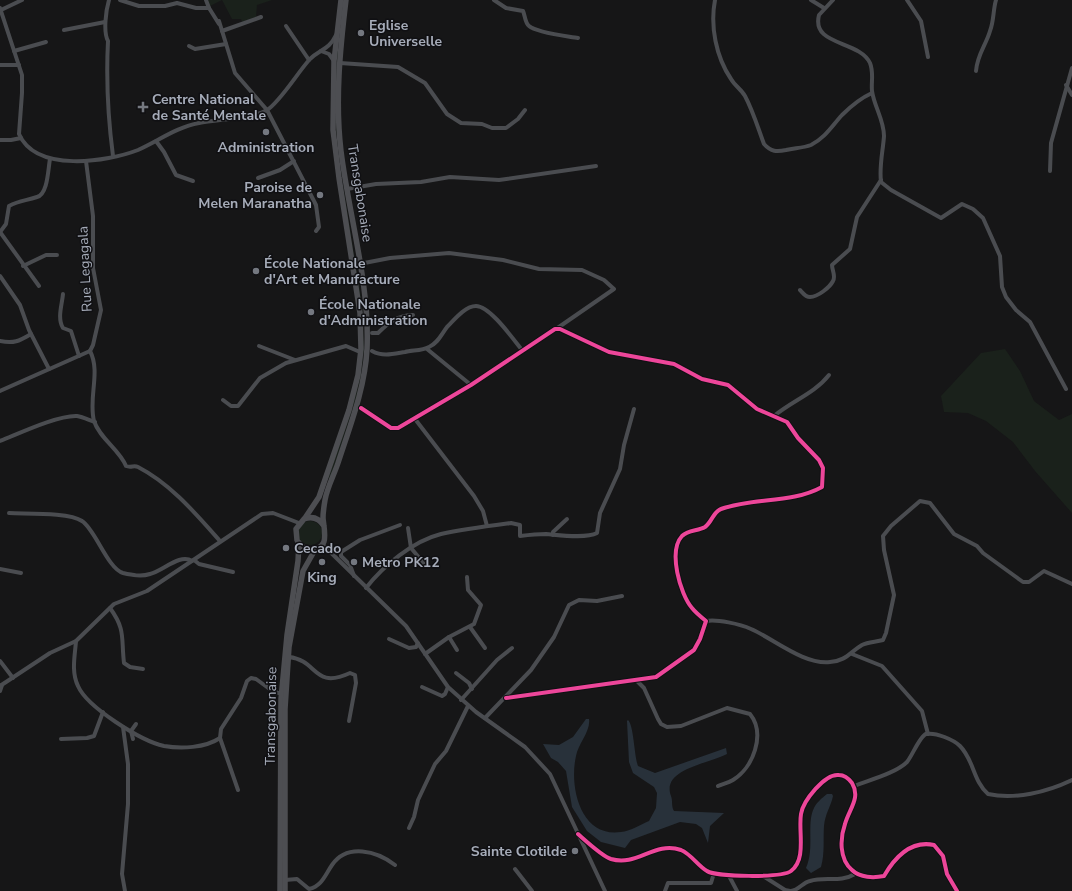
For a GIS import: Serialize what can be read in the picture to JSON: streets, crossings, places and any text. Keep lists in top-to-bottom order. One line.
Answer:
{"streets":{"highway":["Transgabonaise"],"street":["Rue Legagala"]},"places":{"other":["Eglise Universelle","Administration","Paroise de Melen Maranatha","École Nationale d'Art et Manufacture","École Nationale d'Administration","Cecado","King","Metro PK12","Sainte Clotilde"],"health":["Centre National de Santé Mentale"]}}
